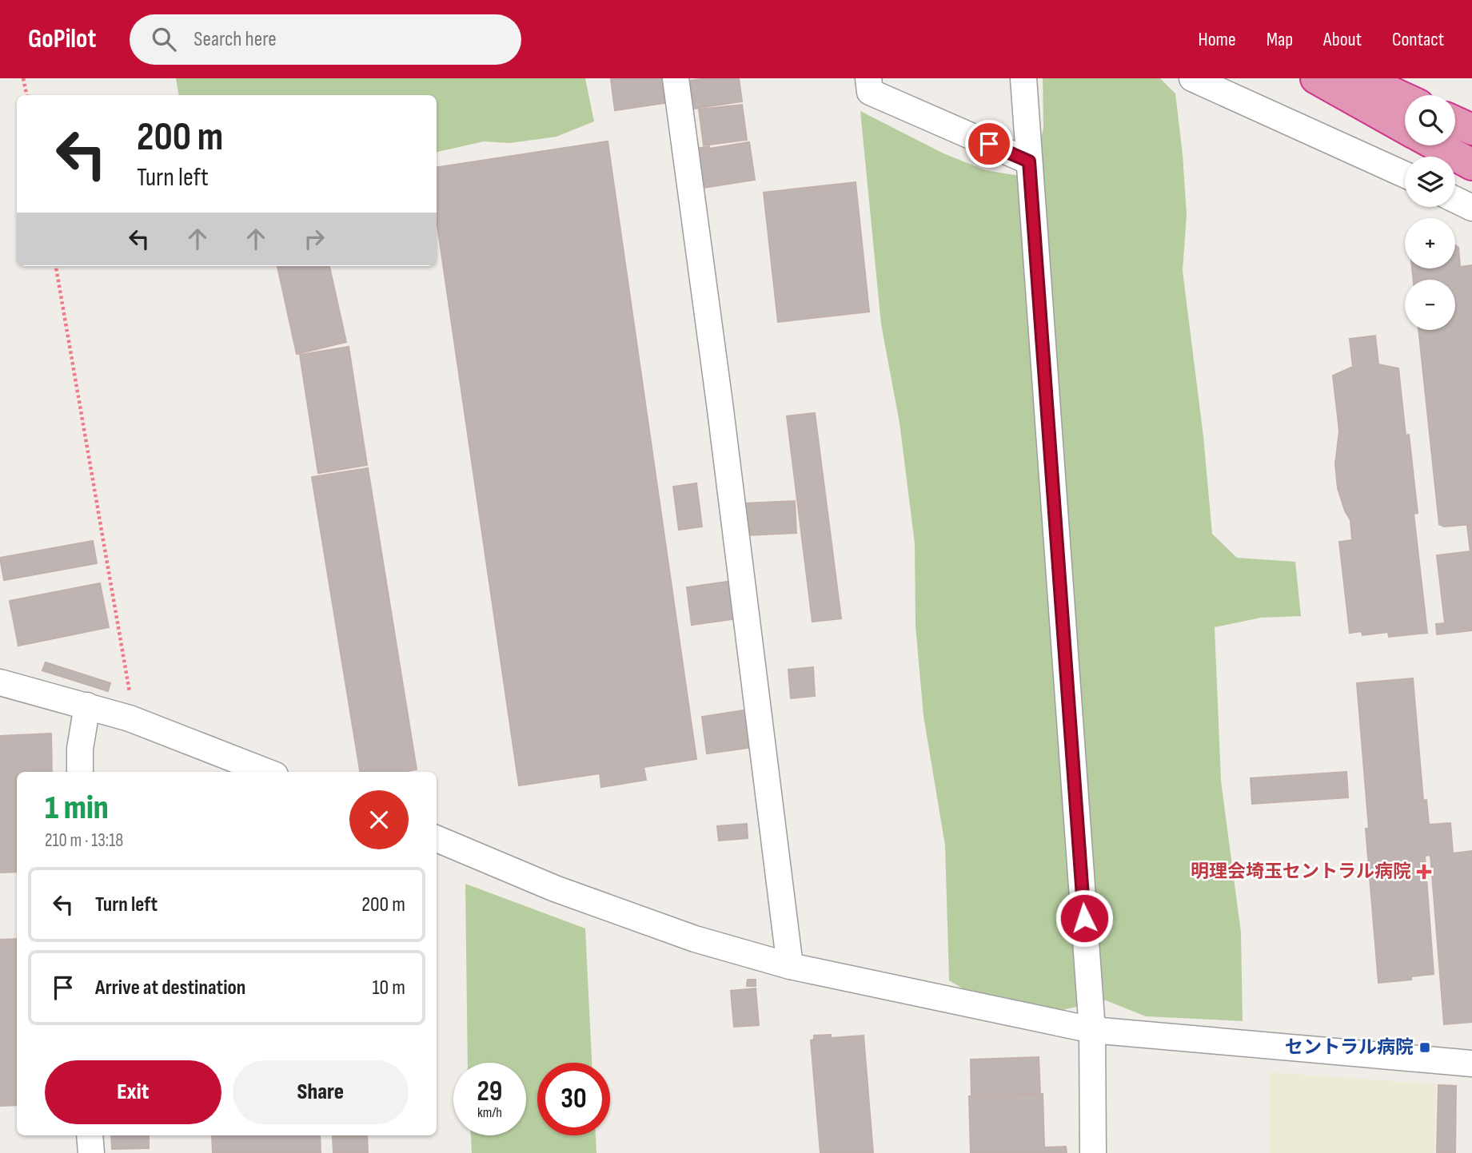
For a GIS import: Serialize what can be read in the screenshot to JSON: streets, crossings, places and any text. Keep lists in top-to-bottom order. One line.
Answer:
{"places":{"health":["明理会埼玉セントラル病院"],"transit":["セントラル病院"]},"page":{"header":"GoPilot","search":"Search here","nav":["Home","Map","About","Contact"],"map_buttons":["+","−"],"turn":["200 m","Turn left"],"heading":["1 min","210 m · 13:18"],"list":[{"name":"Turn left","value":"200 m"},{"name":"Arrive at destination","value":"10 m"}],"buttons":["Exit","Share"],"speed":"29 km/h","limit":"30"}}
